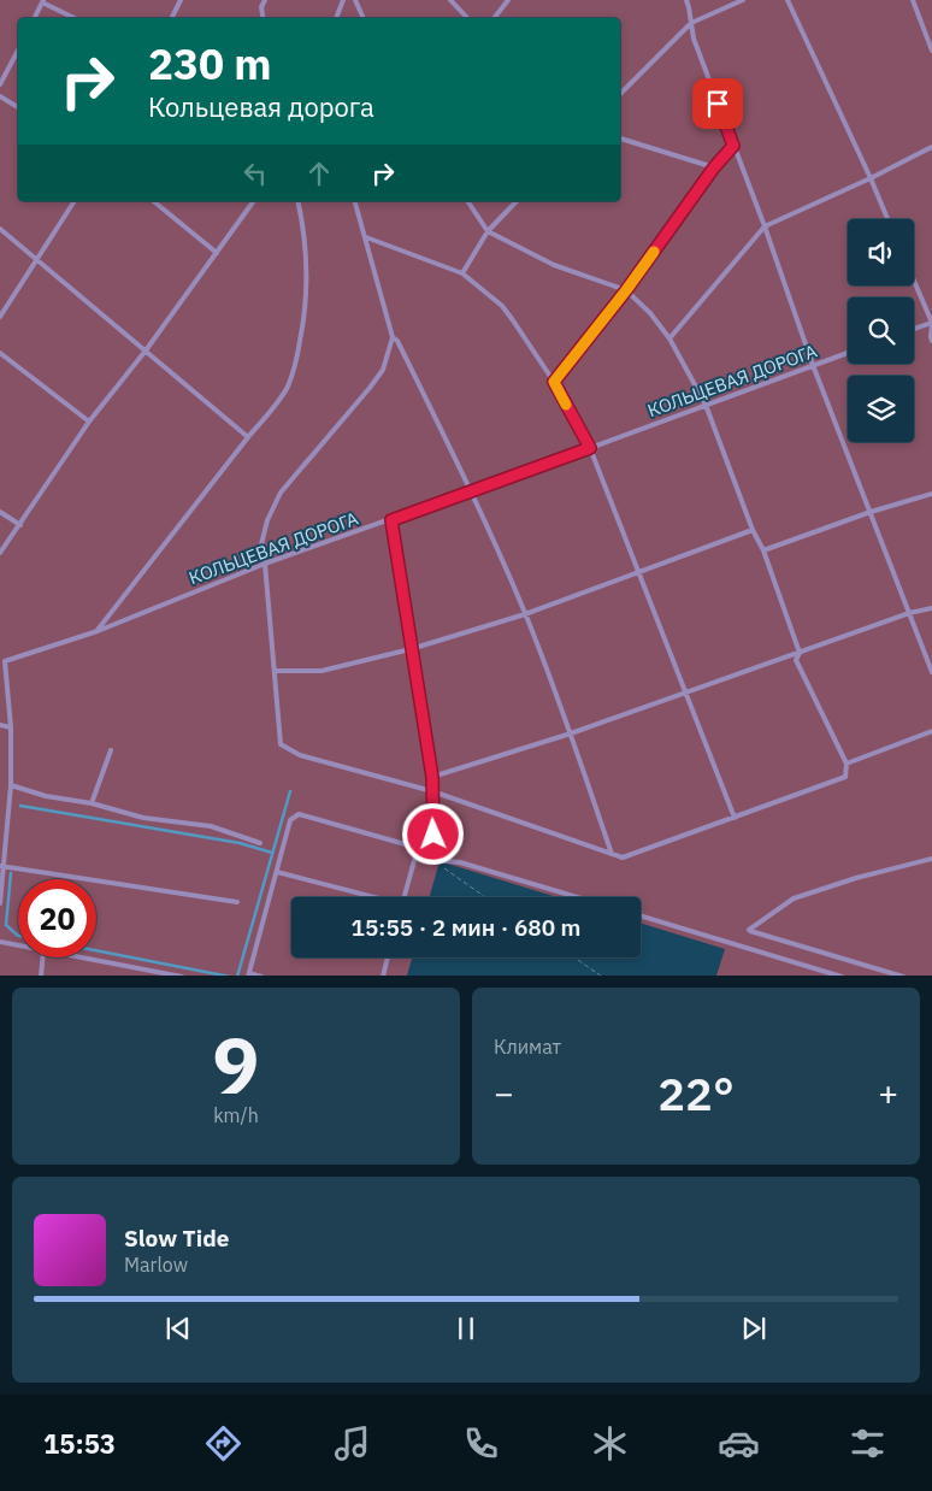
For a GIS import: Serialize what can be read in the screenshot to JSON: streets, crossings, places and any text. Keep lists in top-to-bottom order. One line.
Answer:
{"streets":{"lane":["КОЛЬЦЕВАЯ ДОРОГА"]},"page":{"turn":["230 m","Кольцевая дорога"],"limit":"20","trip":"15:55 · 2 мин · 680 m","tile":[["9","km/h"],"Климат"],"heat":["−","22°","+"],"song":["Slow Tide","Marlow"],"tabs":"15:53"}}
